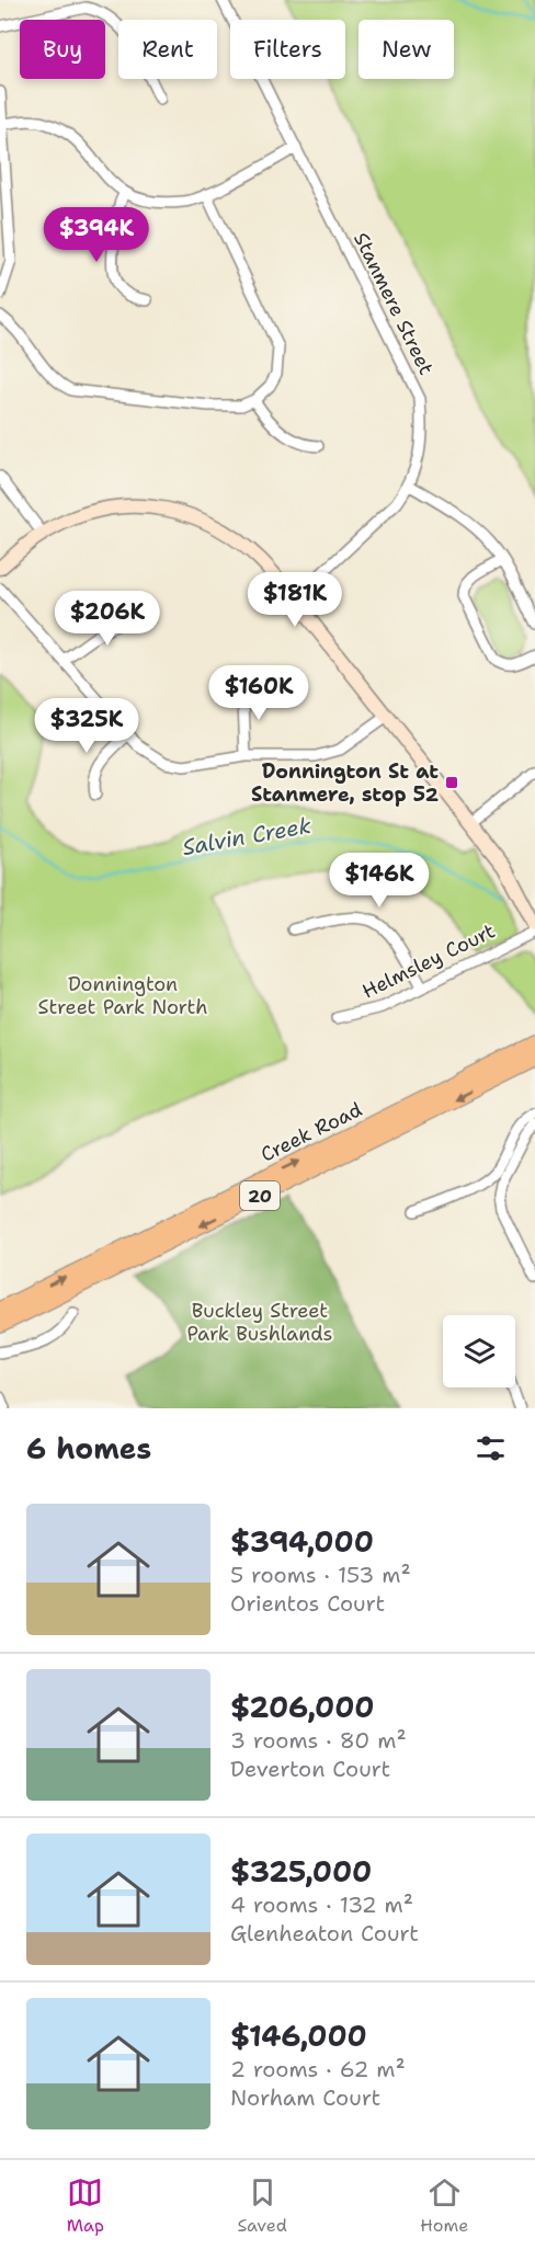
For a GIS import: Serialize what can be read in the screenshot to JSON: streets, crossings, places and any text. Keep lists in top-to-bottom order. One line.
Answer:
{"streets":{"main road":["Creek Road","20"],"street":["Stanmere Street","Helmsley Court"]},"water":["Salvin Creek"],"parks":["Donnington Street Park North","Buckley Street Park Bushlands"],"places":{"transit":["Donnington St at Stanmere, stop 52"]},"page":{"chip":["Buy","Rent","Filters","New"],"price":["$394K","$181K","$206K","$160K","$325K","$146K"],"heading":"6 homes","list":[{"name":"$394,000","note":"5 rooms · 153 m² · Orientos Court"},{"name":"$206,000","note":"3 rooms · 80 m² · Deverton Court"},{"name":"$325,000","note":"4 rooms · 132 m² · Glenheaton Court"},{"name":"$146,000","note":"2 rooms · 62 m² · Norham Court"}],"tabs":["Map","Saved","Home"]}}
